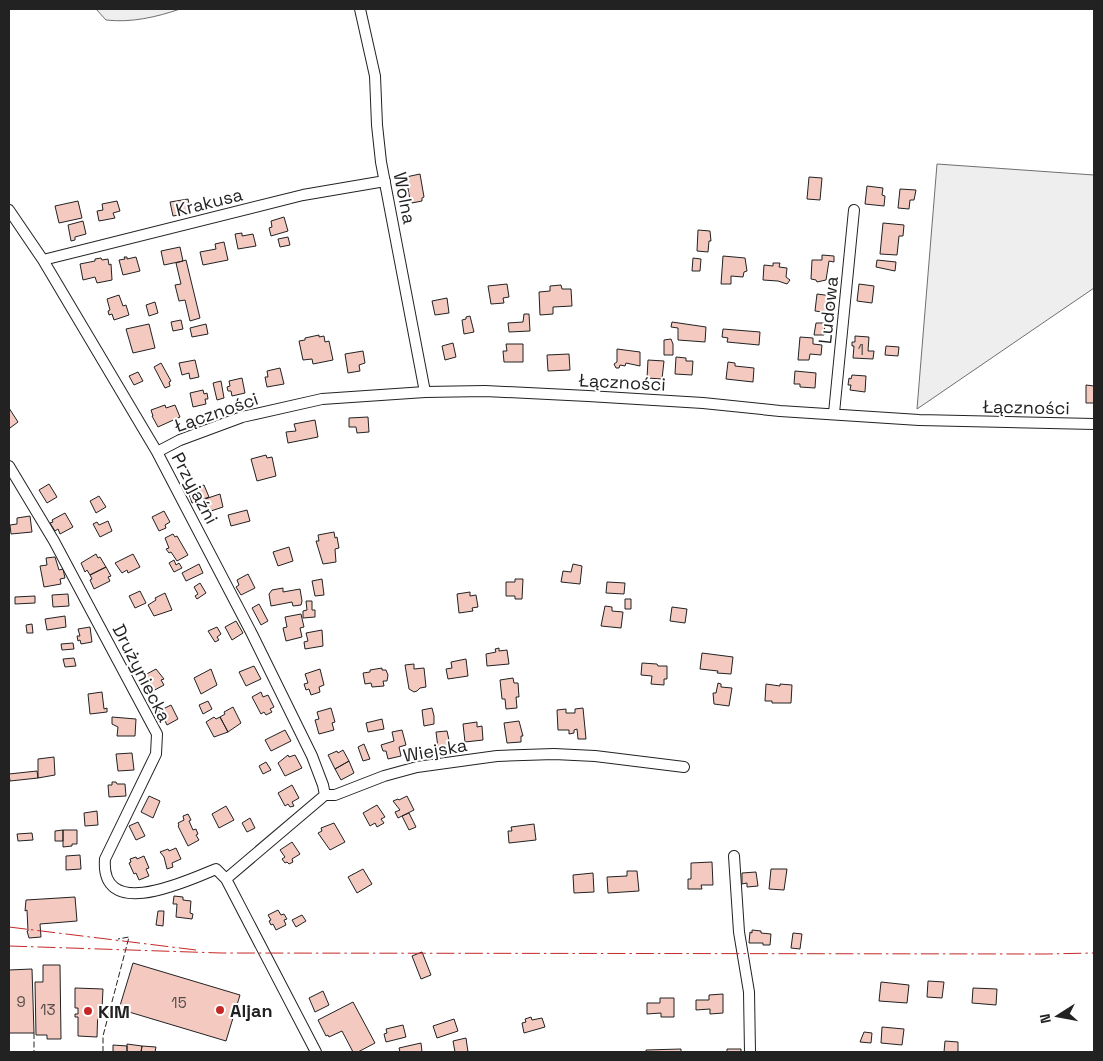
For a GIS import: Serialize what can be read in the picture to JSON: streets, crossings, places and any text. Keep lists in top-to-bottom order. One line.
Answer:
{"streets":{"street":["Wolna","Krakusa","Ludowa","Łączności","Przyjaźni","Drużyniecka","Wiejska"]},"crossings":[["Wolna","Krakusa"],["Wolna","Łączności"],["Krakusa","Przyjaźni"],["Ludowa","Łączności"],["Łączności","Przyjaźni"],["Przyjaźni","Wiejska"],["Drużyniecka","Wiejska"]],"places":["Aljan","KIM"],"house_numbers":["1","9","15","13"],"north":"left"}
